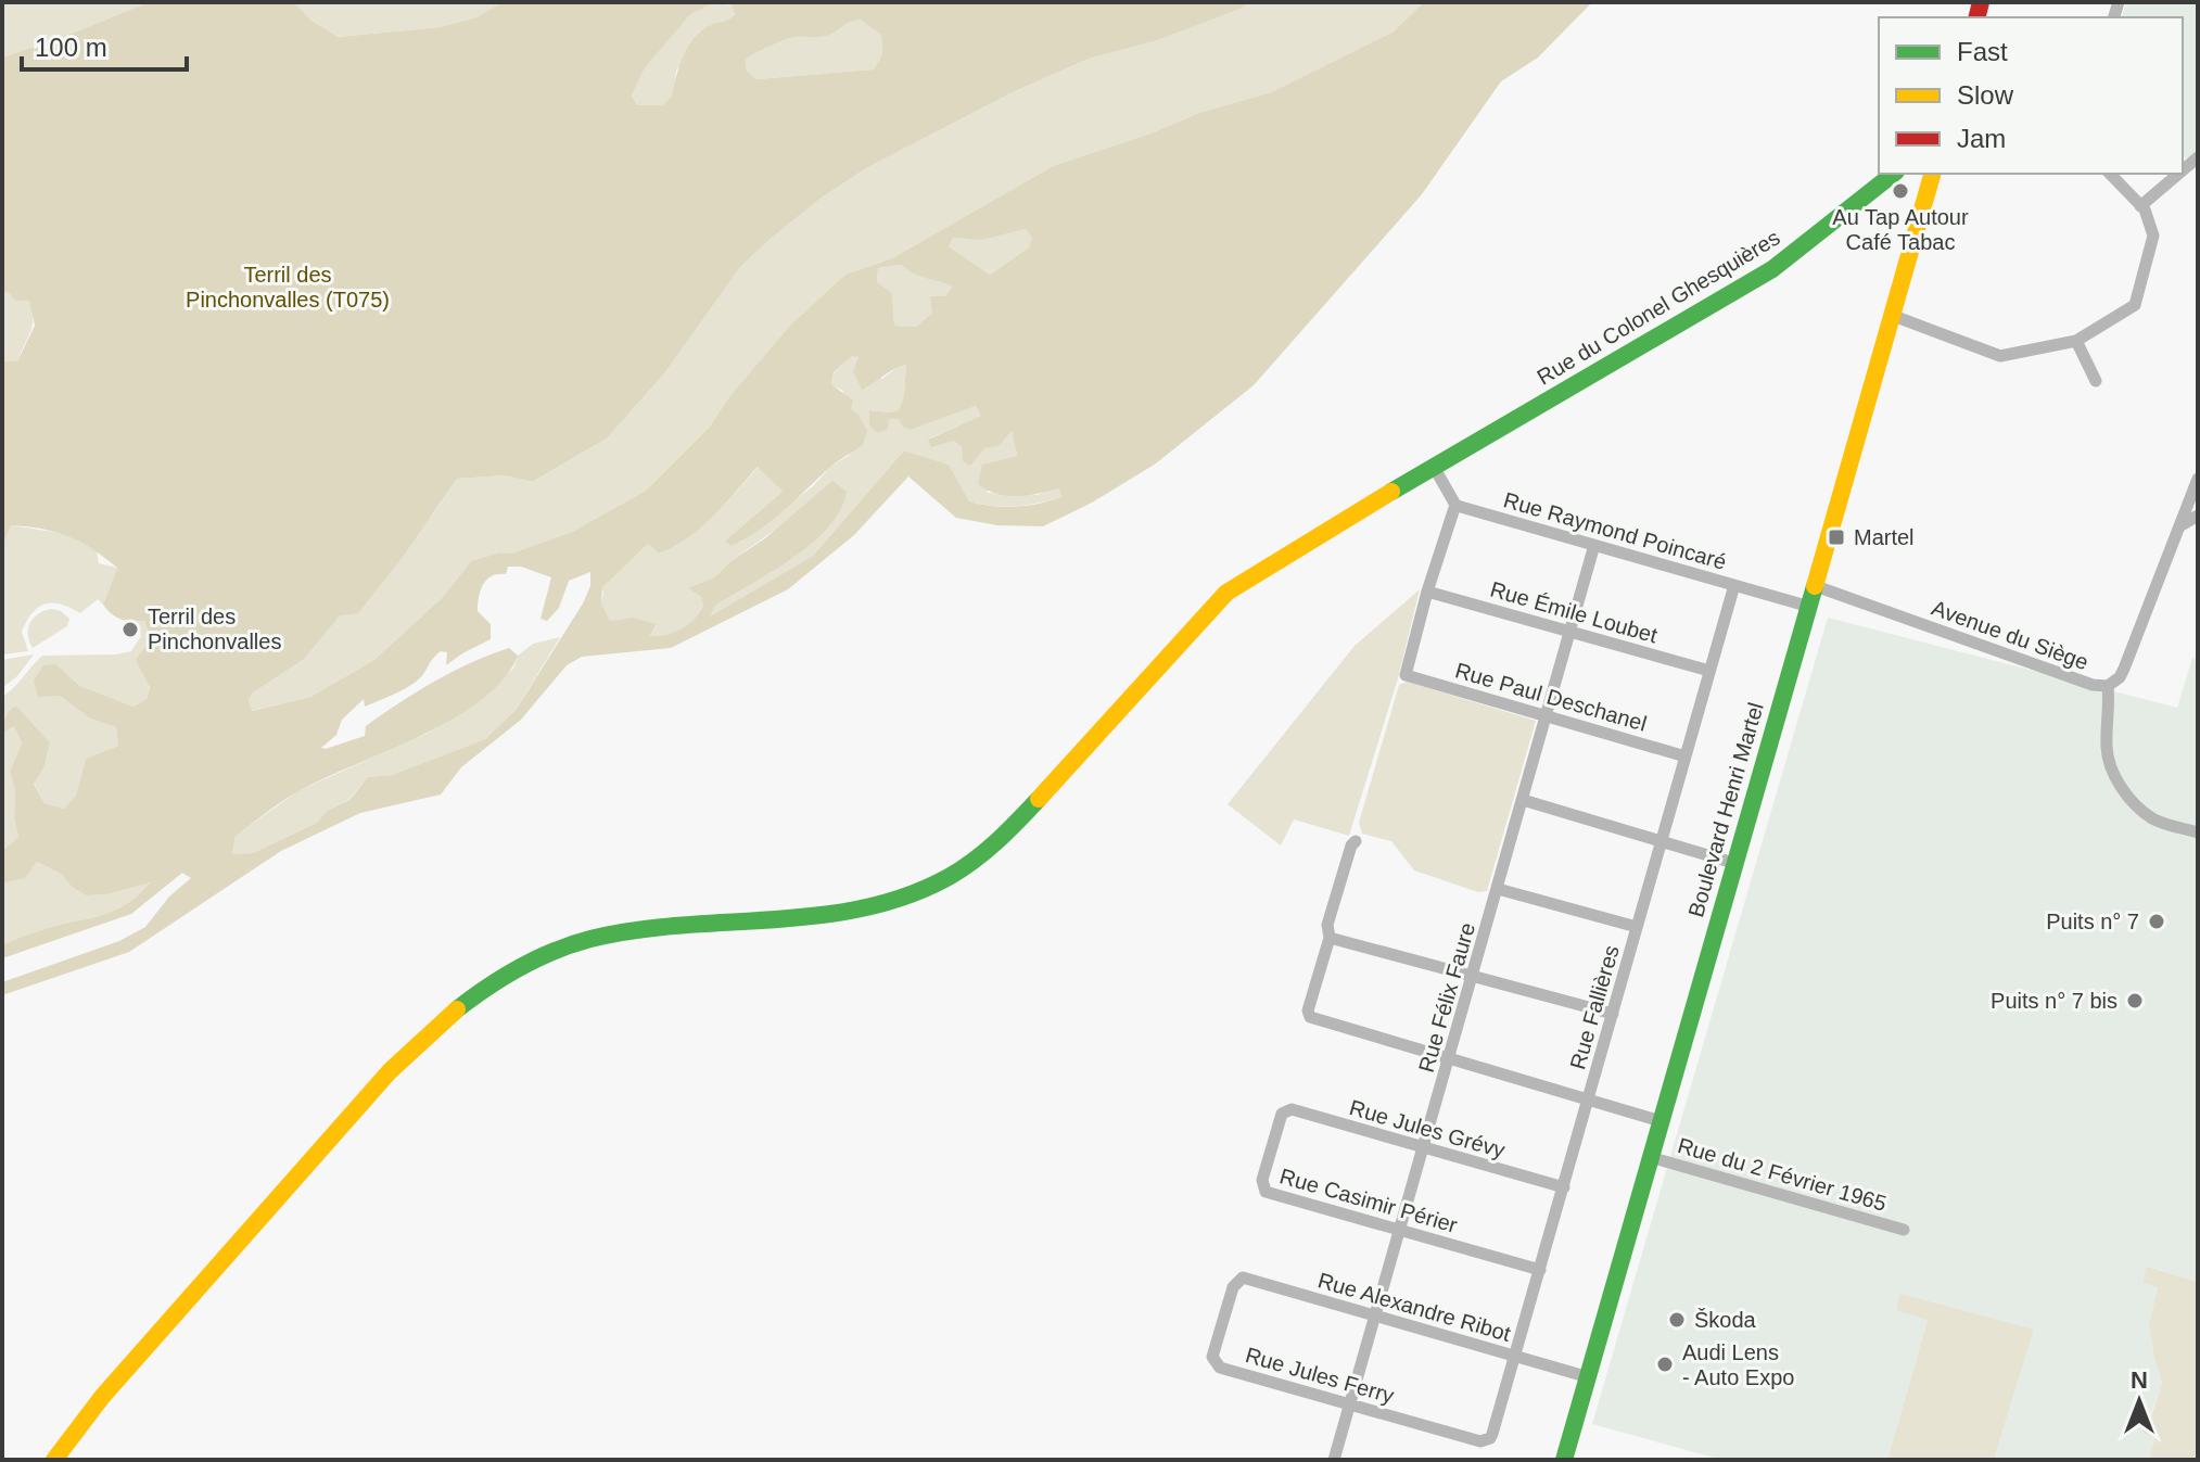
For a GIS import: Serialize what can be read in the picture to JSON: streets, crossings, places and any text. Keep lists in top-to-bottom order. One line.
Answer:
{"streets":{"main road":["Rue du Colonel Ghesquières","Boulevard Henri Martel"],"street":["Rue Raymond Poincaré","Rue Émile Loubet","Avenue du Siège","Rue Paul Deschanel","Rue Félix Faure","Rue Fallières","Rue Jules Grévy","Rue du 2 Février 1965","Rue Casimir Périer","Rue Alexandre Ribot","Rue Jules Ferry"]},"crossings":[["Rue Raymond Poincaré","Boulevard Henri Martel"],["Rue Raymond Poincaré","Rue Félix Faure"],["Rue Raymond Poincaré","Rue Fallières"],["Rue Émile Loubet","Rue Paul Deschanel"],["Rue Émile Loubet","Rue Félix Faure"],["Rue Émile Loubet","Rue Fallières"],["Avenue du Siège","Boulevard Henri Martel"],["Rue Paul Deschanel","Rue Félix Faure"],["Rue Paul Deschanel","Rue Fallières"],["Boulevard Henri Martel","Rue du 2 Février 1965"],["Boulevard Henri Martel","Rue Alexandre Ribot"],["Rue Félix Faure","Rue Jules Grévy"],["Rue Félix Faure","Rue Casimir Périer"],["Rue Félix Faure","Rue Alexandre Ribot"],["Rue Félix Faure","Rue Jules Ferry"],["Rue Fallières","Rue Jules Grévy"],["Rue Fallières","Rue Casimir Périer"],["Rue Fallières","Rue Alexandre Ribot"],["Rue Fallières","Rue Jules Ferry"],["Rue Jules Grévy","Rue Casimir Périer"],["Rue Alexandre Ribot","Rue Jules Ferry"]],"parks":["Terril des Pinchonvalles (T075)"],"places":{"other":["Au Tap Autour Café Tabac","Terril des Pinchonvalles","Puits n° 7","Puits n° 7 bis","Škoda","Audi Lens - Auto Expo"],"transit":["Martel"]},"legend":["Fast","Slow","Jam"],"scale_bar":"100 m","north":"top"}
